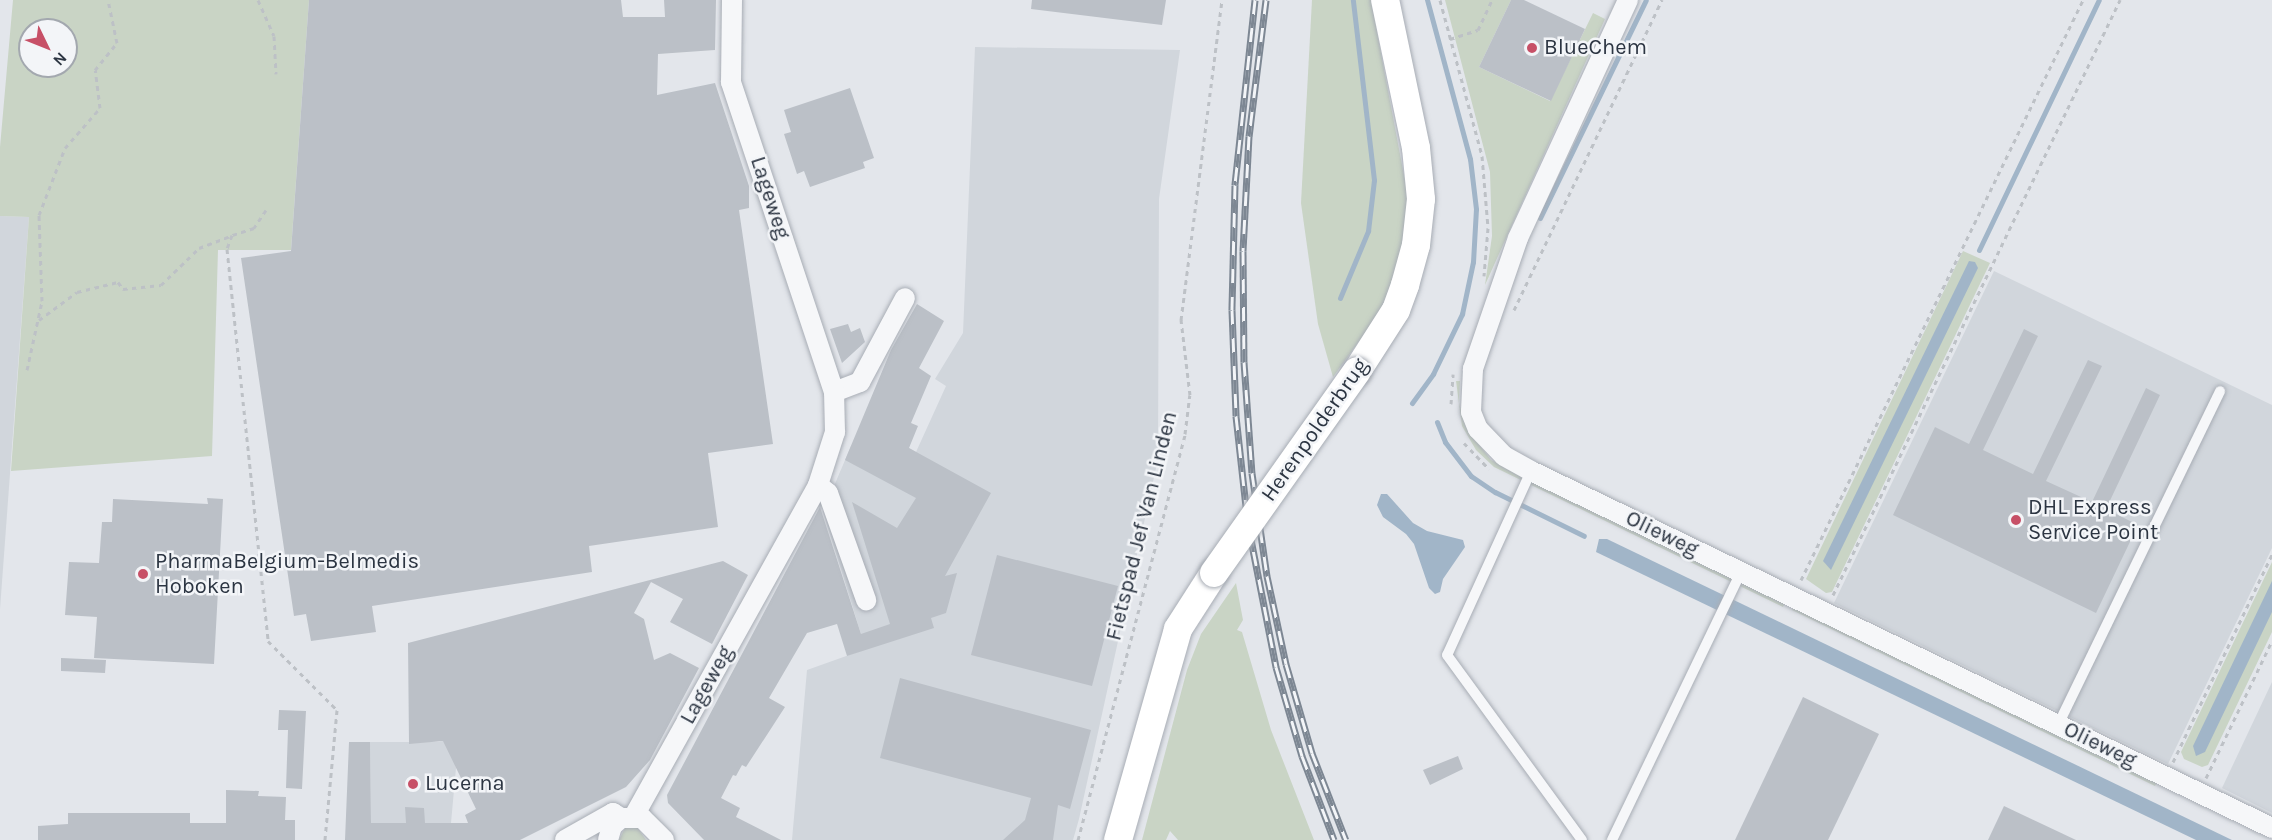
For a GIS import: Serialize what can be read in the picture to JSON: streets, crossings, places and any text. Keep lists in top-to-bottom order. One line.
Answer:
{"streets":{"street":["Lageweg","Herenpolderbrug","Olieweg"],"path":["Fietspad Jef Van Linden"]},"places":["BlueChem","DHL Express Service Point","PharmaBelgium-Belmedis Hoboken","Lucerna"],"north":"bottom right"}
